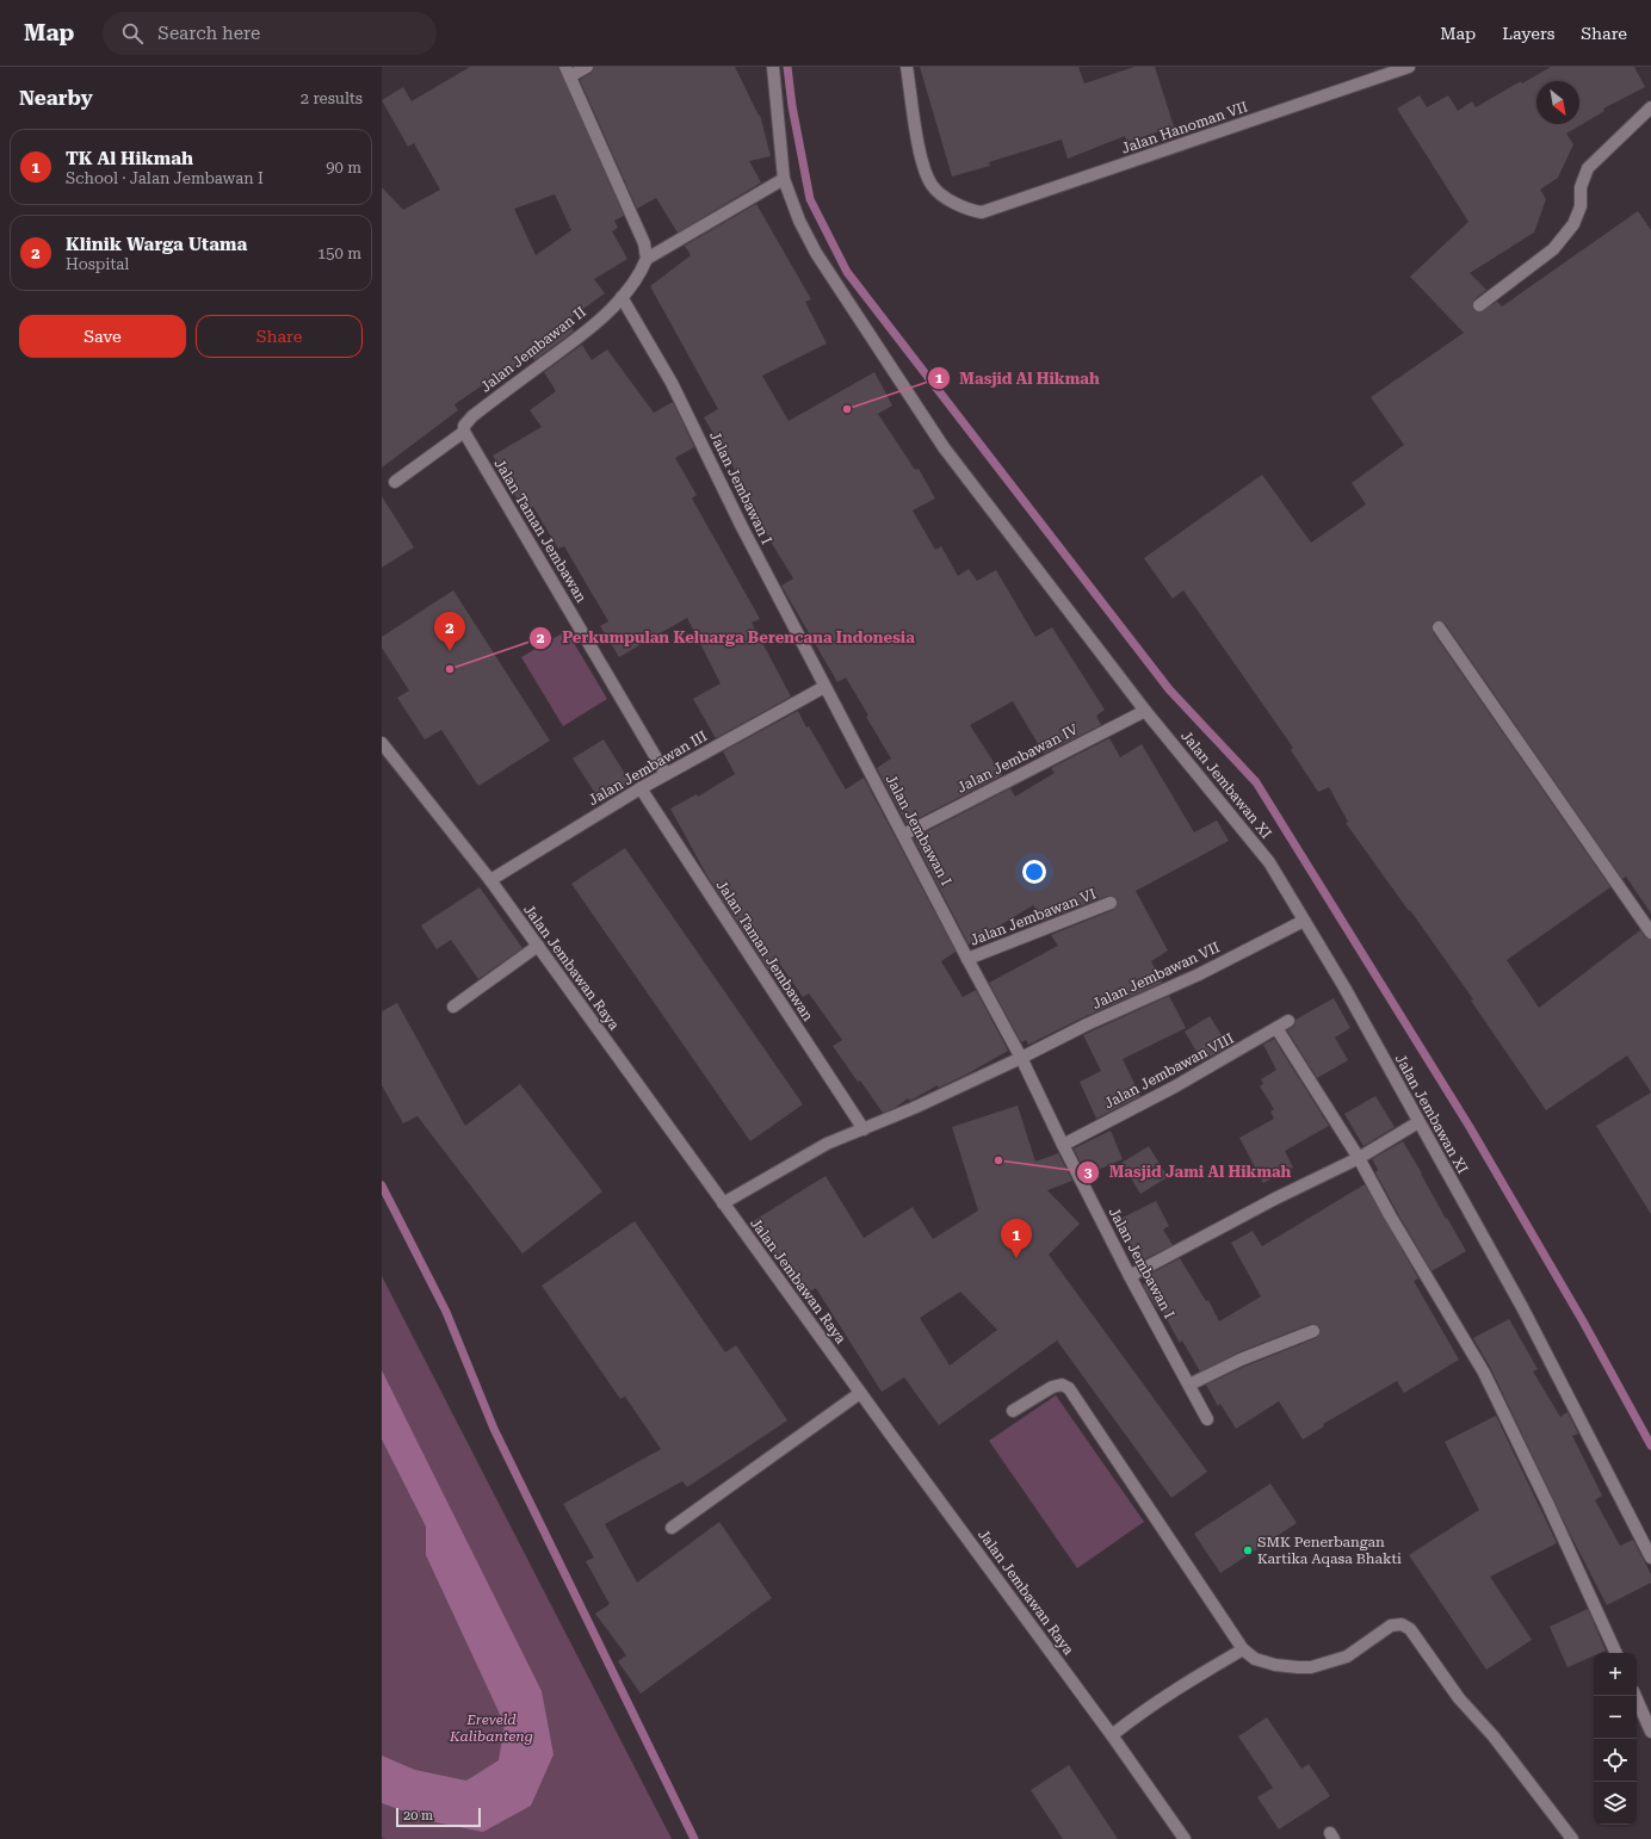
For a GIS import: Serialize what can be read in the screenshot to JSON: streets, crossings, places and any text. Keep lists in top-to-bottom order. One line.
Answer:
{"streets":{"street":["Jalan Hanoman VII","Jalan Jembawan II","Jalan Jembawan I","Jalan Taman Jembawan","Jalan Jembawan IV","Jalan Jembawan III","Jalan Jembawan XI","Jalan Jembawan VI","Jalan Jembawan Raya","Jalan Jembawan VII","Jalan Jembawan VIII"]},"crossings":[["Jalan Jembawan II","Jalan Jembawan I"],["Jalan Jembawan II","Jalan Taman Jembawan"],["Jalan Jembawan I","Jalan Jembawan IV"],["Jalan Jembawan I","Jalan Jembawan III"],["Jalan Jembawan I","Jalan Jembawan VI"],["Jalan Jembawan I","Jalan Jembawan VII"],["Jalan Jembawan I","Jalan Jembawan VIII"],["Jalan Taman Jembawan","Jalan Jembawan III"],["Jalan Taman Jembawan","Jalan Jembawan VII"],["Jalan Jembawan IV","Jalan Jembawan XI"],["Jalan Jembawan III","Jalan Jembawan Raya"],["Jalan Jembawan XI","Jalan Jembawan VII"],["Jalan Jembawan Raya","Jalan Jembawan VII"]],"parks":["Ereveld Kalibanteng"],"places":["Masjid Al Hikmah","Perkumpulan Keluarga Berencana Indonesia","Masjid Jami Al Hikmah","SMK Penerbangan Kartika Aqasa Bhakti"],"scale_bar":"20 m","north":"bottom right","page":{"header":"Map","search":"Search here","nav":["Map","Layers","Share"],"heading":["Nearby","2 results"],"list":[{"mark":"1","name":"TK Al Hikmah","note":"School · Jalan Jembawan I","value":"90 m"},{"mark":"2","name":"Klinik Warga Utama","note":"Hospital","value":"150 m"}],"buttons":["Save","Share"],"pins":["2","1"],"map_buttons":["+","−"],"scale":"20 m"}}
